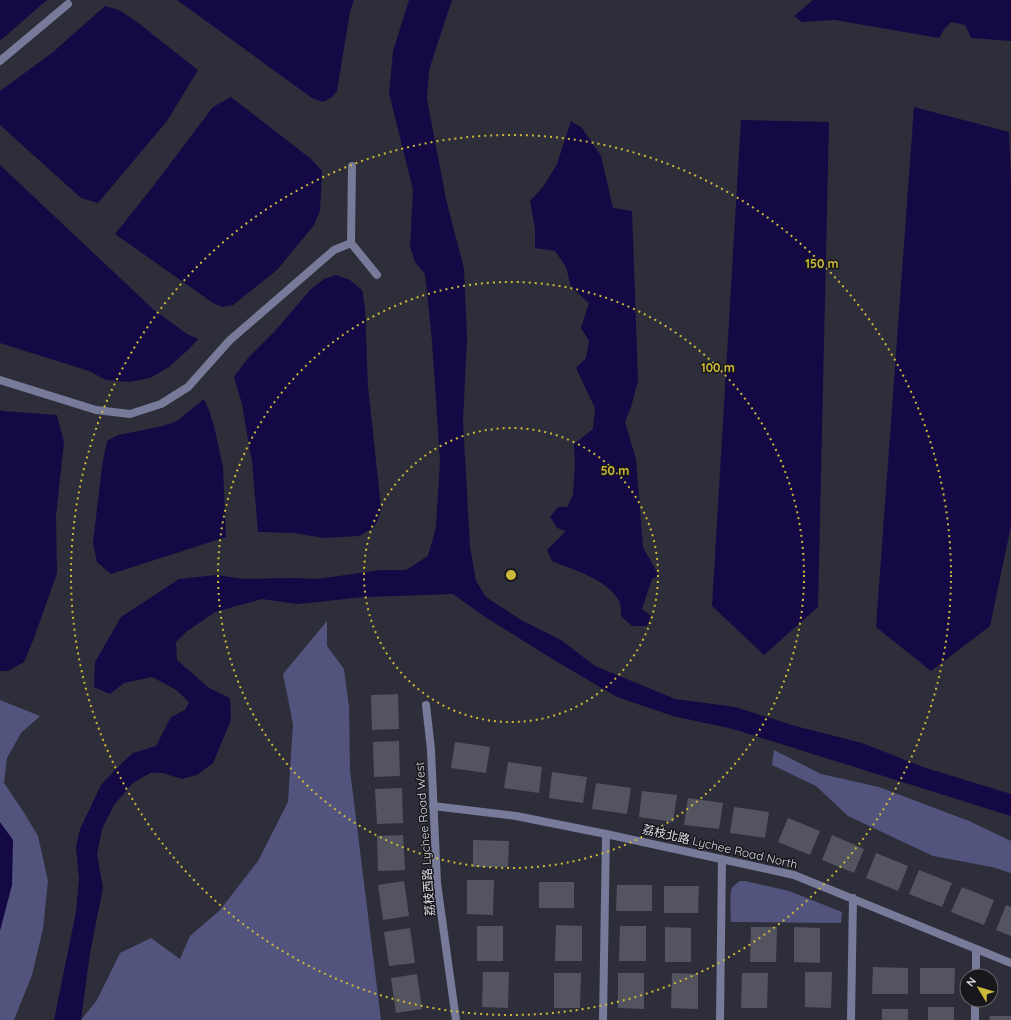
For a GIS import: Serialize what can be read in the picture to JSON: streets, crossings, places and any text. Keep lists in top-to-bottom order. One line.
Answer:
{"streets":{"street":["荔枝西路 Lychee Road West","荔枝北路 Lychee Road North"]},"crossings":[["荔枝西路 Lychee Road West","荔枝北路 Lychee Road North"]],"north":"top left","rings":["150 m","100 m","50 m"]}
